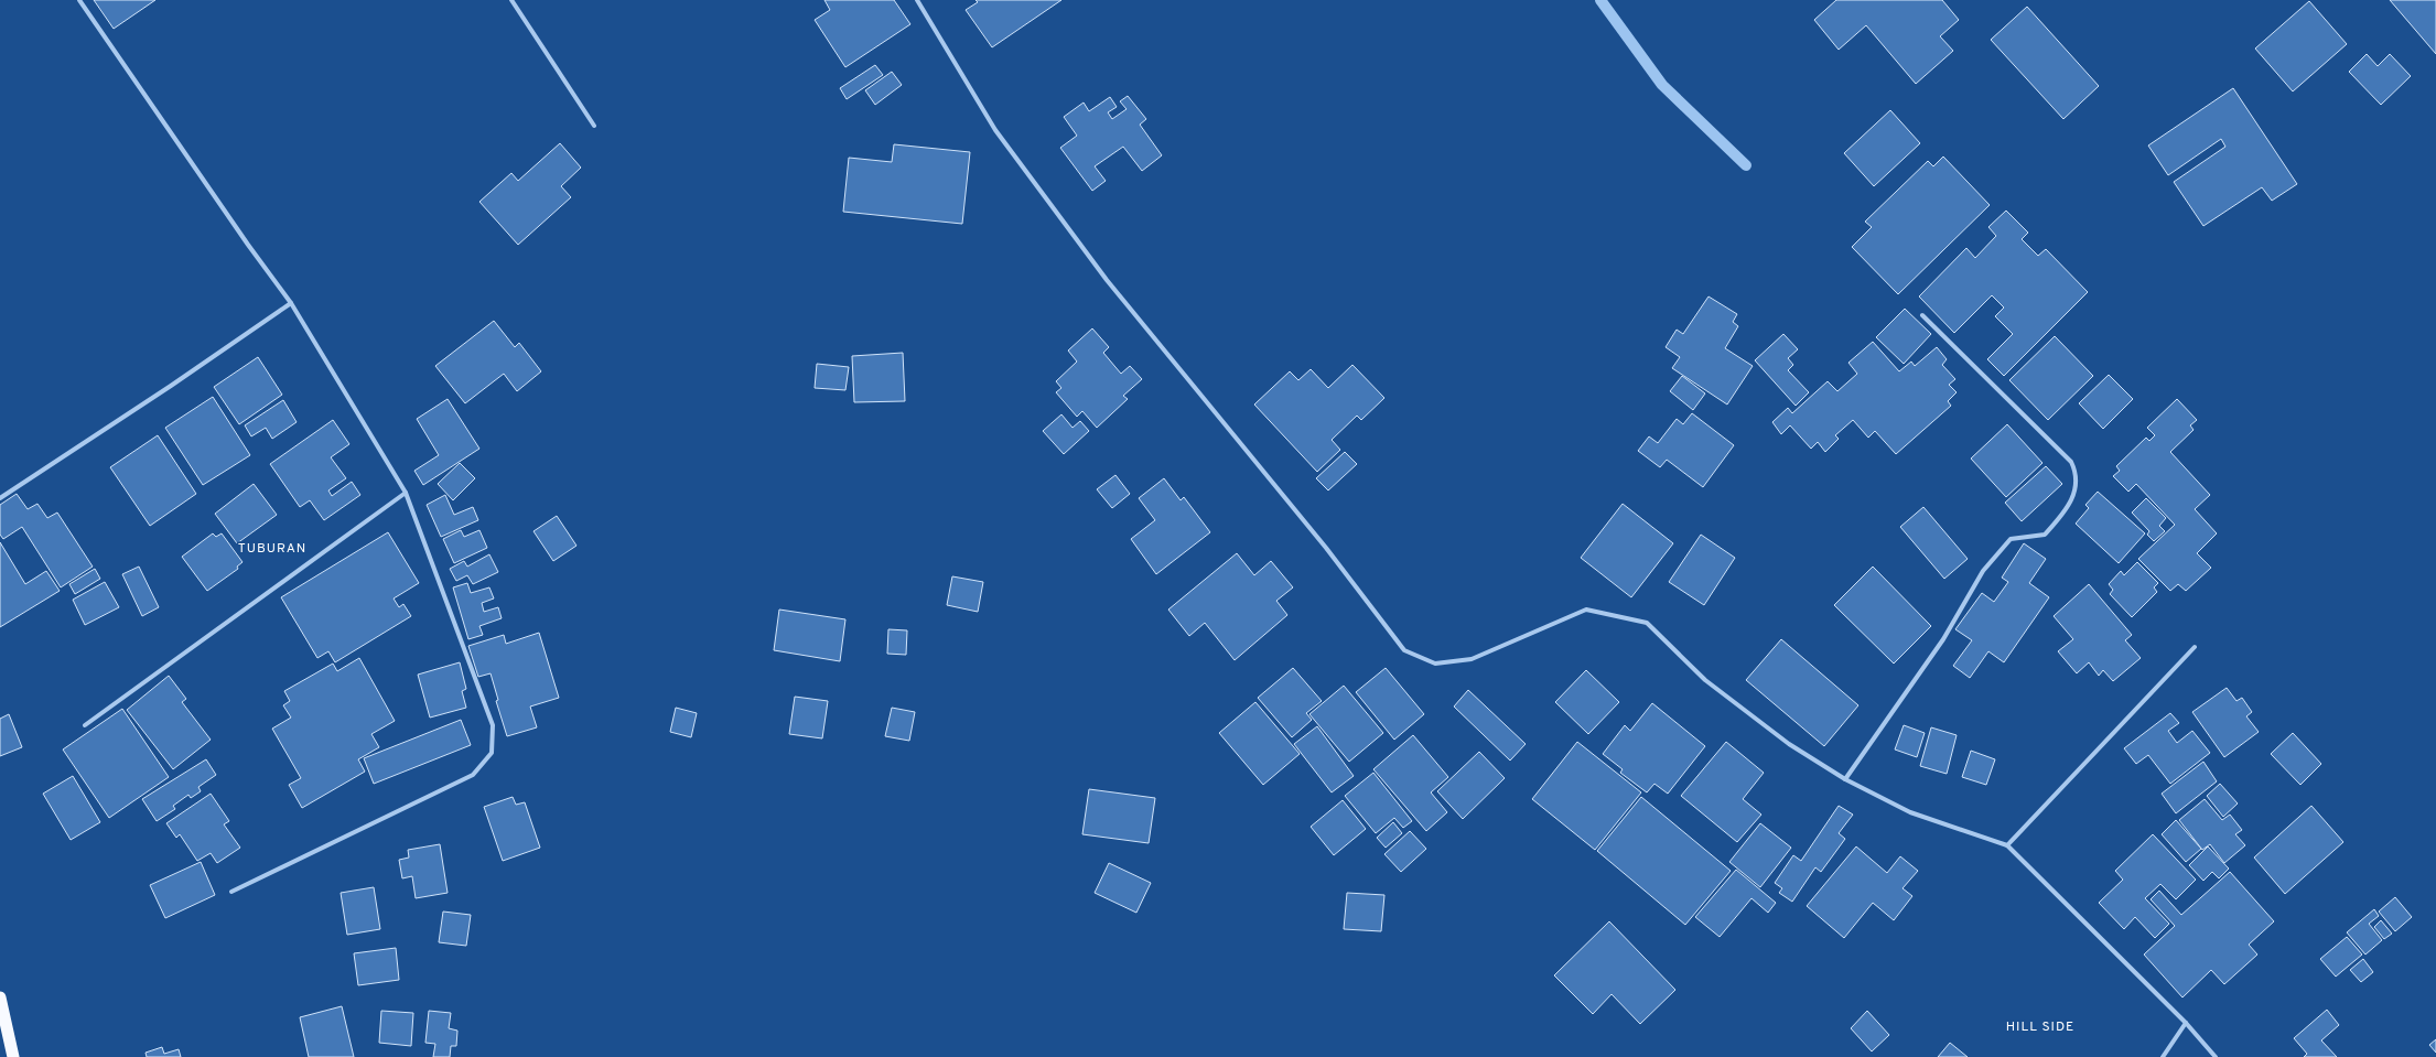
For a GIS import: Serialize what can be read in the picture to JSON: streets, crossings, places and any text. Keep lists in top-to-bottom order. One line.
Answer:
{"districts":["TUBURAN","HILL SIDE"]}
